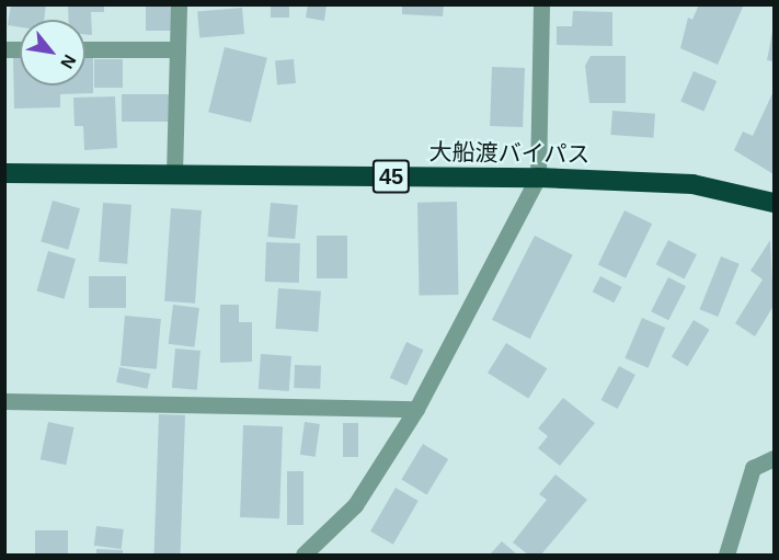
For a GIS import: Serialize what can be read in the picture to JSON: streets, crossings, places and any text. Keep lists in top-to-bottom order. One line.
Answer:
{"streets":{"highway":["大船渡バイパス","45"]},"north":"bottom right"}
